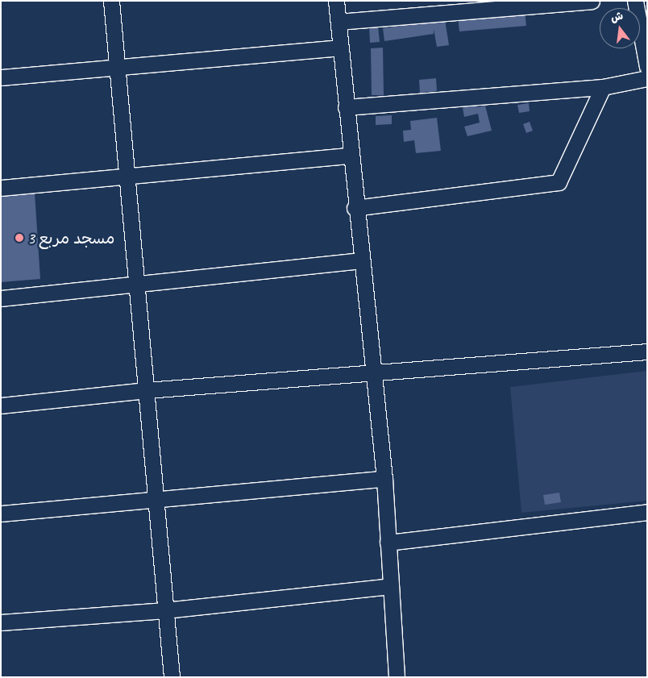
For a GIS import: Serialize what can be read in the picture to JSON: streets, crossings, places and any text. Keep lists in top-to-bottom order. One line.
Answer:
{"places":["مسجد مربع 3"],"north":"top"}
